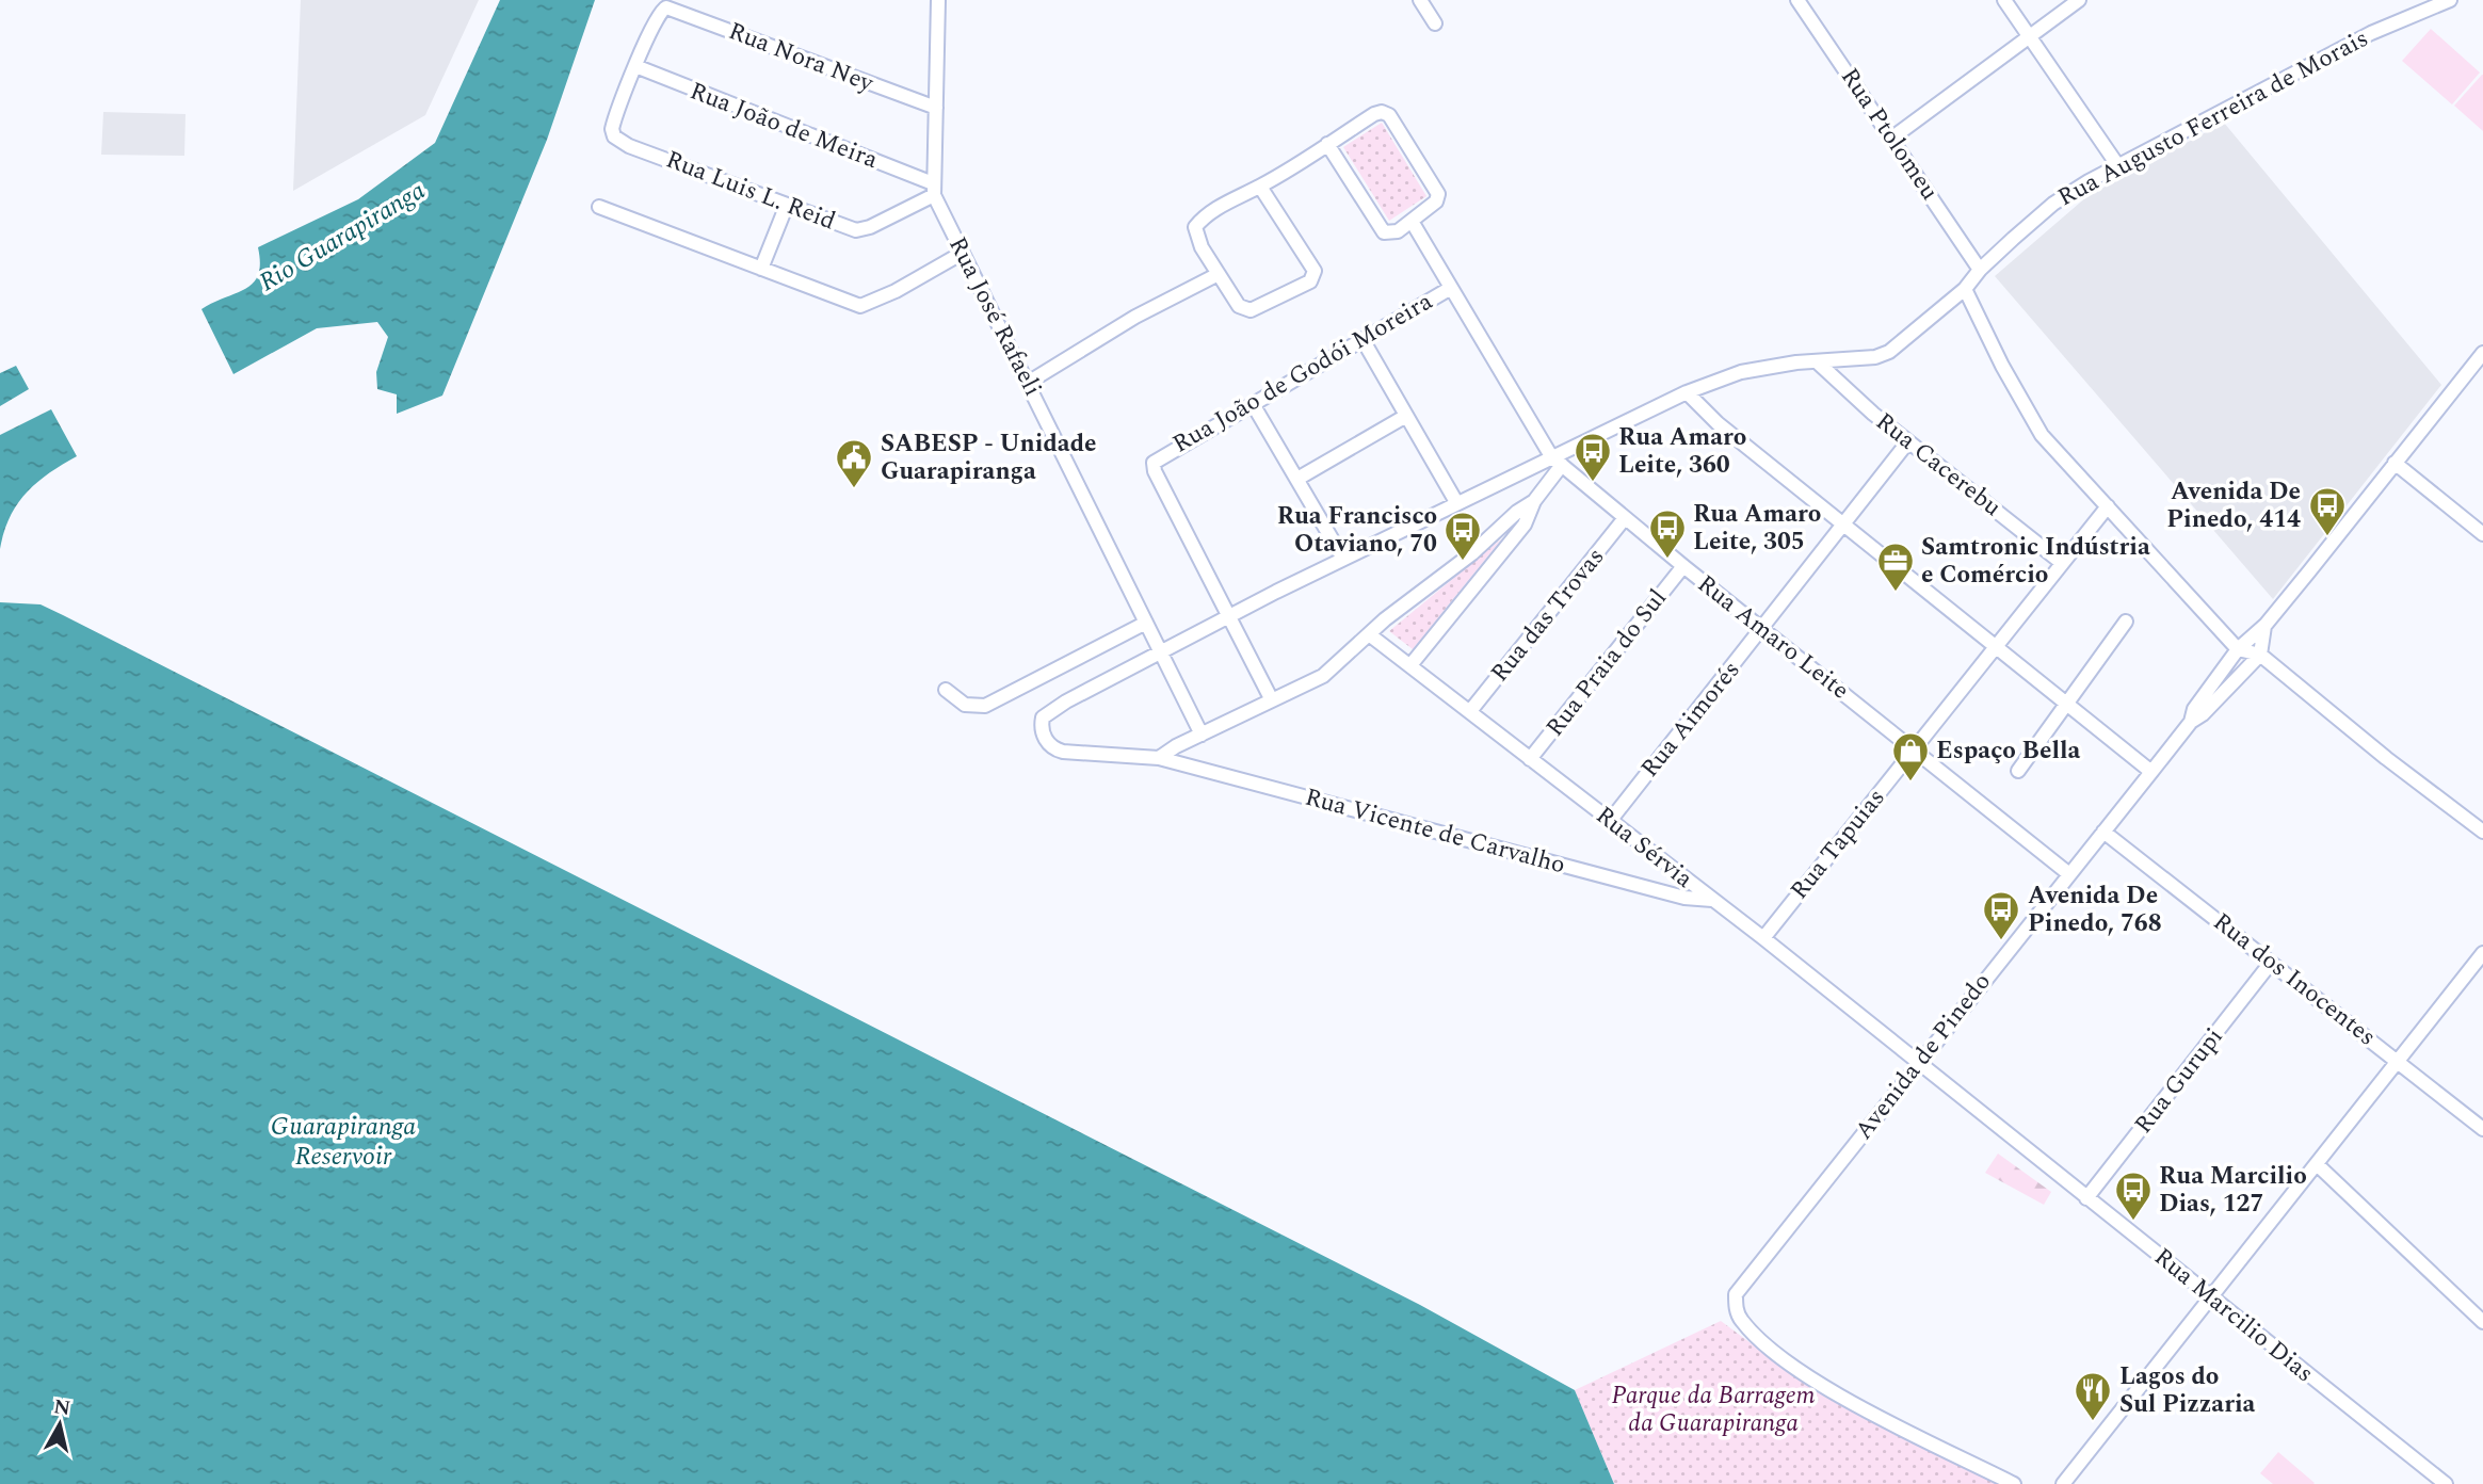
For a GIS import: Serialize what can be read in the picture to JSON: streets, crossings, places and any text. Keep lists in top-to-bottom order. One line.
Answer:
{"streets":{"street":["Rua Nora Ney","Rua Augusto Ferreira de Morais","Rua João de Meira","Rua Ptolomeu","Rua Luis L. Reid","Rua José Rafaeli","Rua João de Godói Moreira","Rua Cacerebu","Rua das Trovas","Rua Amaro Leite","Rua Praia do Sul","Rua Aimorés","Rua Vicente de Carvalho","Rua Tapuias","Rua Sérvia","Rua dos Inocentes","Avenida de Pinedo","Rua Gurupi","Rua Marcilio Dias"]},"crossings":[["Rua Nora Ney","Rua João de Meira"],["Rua Nora Ney","Rua Luis L. Reid"],["Rua Nora Ney","Rua José Rafaeli"],["Rua Augusto Ferreira de Morais","Rua Ptolomeu"],["Rua Augusto Ferreira de Morais","Rua José Rafaeli"],["Rua Augusto Ferreira de Morais","Rua João de Godói Moreira"],["Rua Augusto Ferreira de Morais","Rua Cacerebu"],["Rua Augusto Ferreira de Morais","Rua Amaro Leite"],["Rua Augusto Ferreira de Morais","Rua Vicente de Carvalho"],["Rua João de Meira","Rua Luis L. Reid"],["Rua João de Meira","Rua José Rafaeli"],["Rua Luis L. Reid","Rua José Rafaeli"],["Rua João de Godói Moreira","Rua Amaro Leite"],["Rua Cacerebu","Rua Aimorés"],["Rua Cacerebu","Rua Tapuias"],["Rua das Trovas","Rua Amaro Leite"],["Rua das Trovas","Rua Sérvia"],["Rua Amaro Leite","Rua Praia do Sul"],["Rua Amaro Leite","Rua Aimorés"],["Rua Amaro Leite","Rua Tapuias"],["Rua Amaro Leite","Avenida de Pinedo"],["Rua Praia do Sul","Rua Sérvia"],["Rua Aimorés","Rua Sérvia"],["Rua Vicente de Carvalho","Rua Sérvia"],["Rua Tapuias","Rua Sérvia"],["Rua Sérvia","Avenida de Pinedo"],["Rua Sérvia","Rua Marcilio Dias"],["Rua dos Inocentes","Avenida de Pinedo"],["Rua dos Inocentes","Rua Gurupi"],["Avenida de Pinedo","Rua Marcilio Dias"],["Rua Gurupi","Rua Marcilio Dias"]],"water":["Rio Guarapiranga","Guarapiranga Reservoir"],"parks":["Parque da Barragem da Guarapiranga"],"places":{"bus stop":["Rua Amaro Leite, 360","Avenida De Pinedo, 414","Rua Amaro Leite, 305","Rua Francisco Otaviano, 70","Avenida De Pinedo, 768","Rua Marcilio Dias, 127"],"public building":["SABESP - Unidade Guarapiranga"],"office":["Samtronic Indústria e Comércio"],"shop":["Espaço Bella"],"restaurant":["Lagos do Sul Pizzaria"]},"north":"top"}
